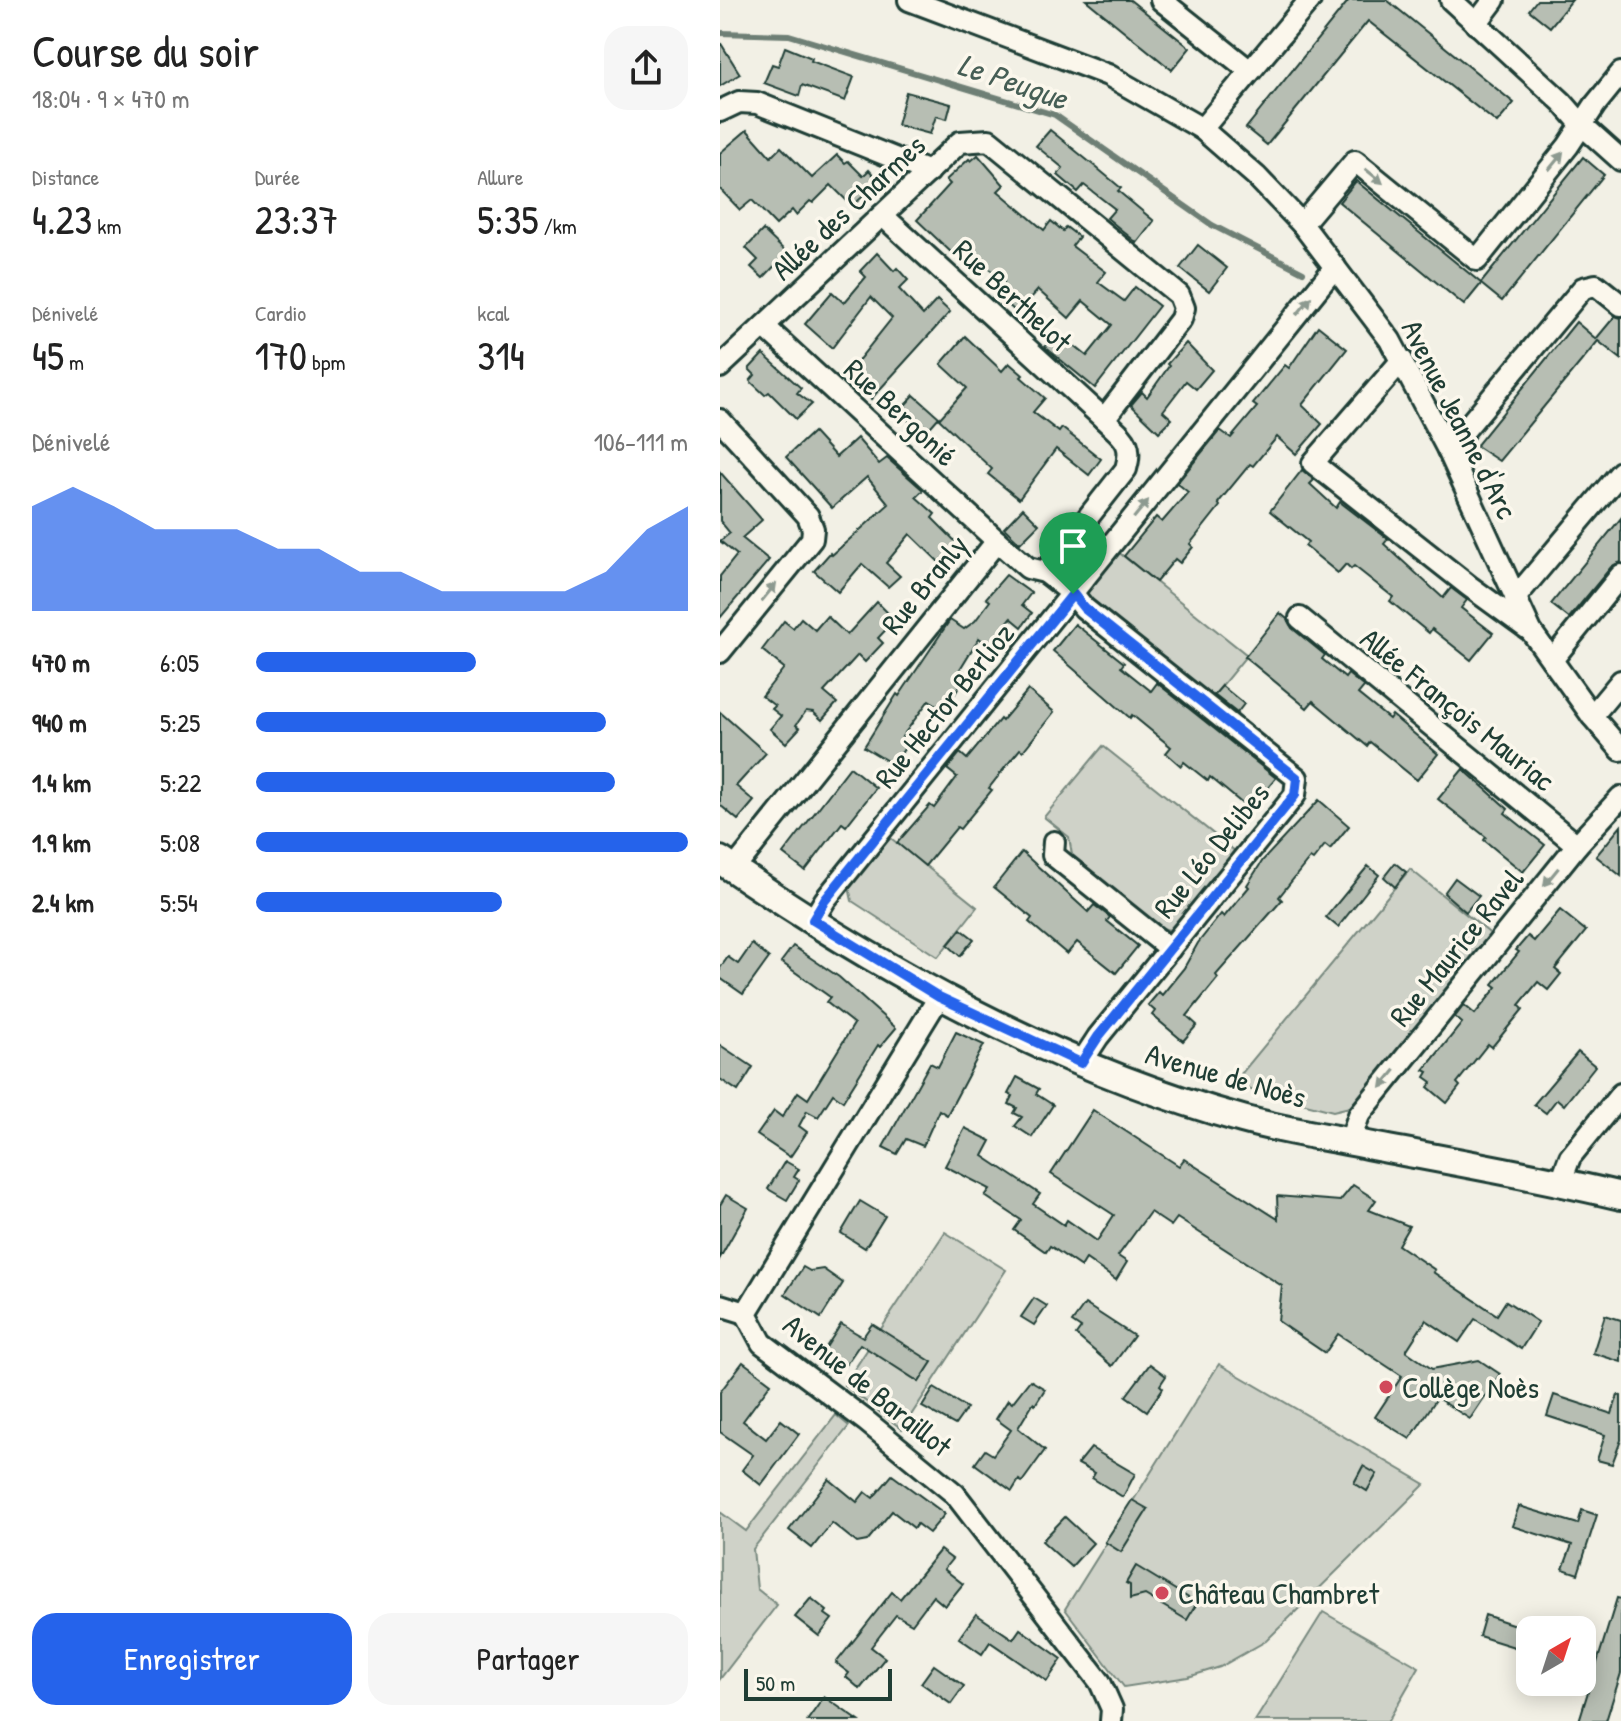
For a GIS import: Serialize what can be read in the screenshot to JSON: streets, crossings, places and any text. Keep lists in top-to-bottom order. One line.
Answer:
{"streets":{"street":["Allée des Charmes","Rue Berthelot","Rue Bergonié","Avenue Jeanne d'Arc","Rue Branly","Rue Hector Berlioz","Allée François Mauriac","Rue Léo Delibes","Rue Maurice Ravel","Avenue de Noès","Avenue de Baraillot"]},"crossings":[["Allée des Charmes","Rue Berthelot"],["Allée des Charmes","Rue Bergonié"],["Rue Bergonié","Rue Branly"],["Avenue Jeanne d'Arc","Rue Hector Berlioz"],["Rue Branly","Rue Léo Delibes"],["Rue Branly","Avenue de Noès"],["Rue Hector Berlioz","Rue Léo Delibes"],["Rue Hector Berlioz","Avenue de Noès"],["Allée François Mauriac","Rue Maurice Ravel"],["Rue Léo Delibes","Avenue de Noès"],["Rue Maurice Ravel","Avenue de Noès"],["Avenue de Noès","Avenue de Baraillot"]],"one_way":["Rue Hector Berlioz","Rue Maurice Ravel"],"water":["Le Peugue"],"places":["Collège Noès","Château Chambret"],"scale_bar":"50 m","north":"top right","page":{"heading":["Course du soir","18:04 · 9 × 470 m"],"stats":[["Distance","4.23 km"],["Durée","23:37"],["Allure","5:35 /km"],["Dénivelé","45 m"],["Cardio","170 bpm"],["kcal","314"]],"chart":["Dénivelé","106–111 m"],"list":[{"name":"470 m","note":"6:05"},{"name":"940 m","note":"5:25"},{"name":"1.4 km","note":"5:22"},{"name":"1.9 km","note":"5:08"},{"name":"2.4 km","note":"5:54"}],"buttons":["Enregistrer","Partager"],"scale":"50 m"}}
